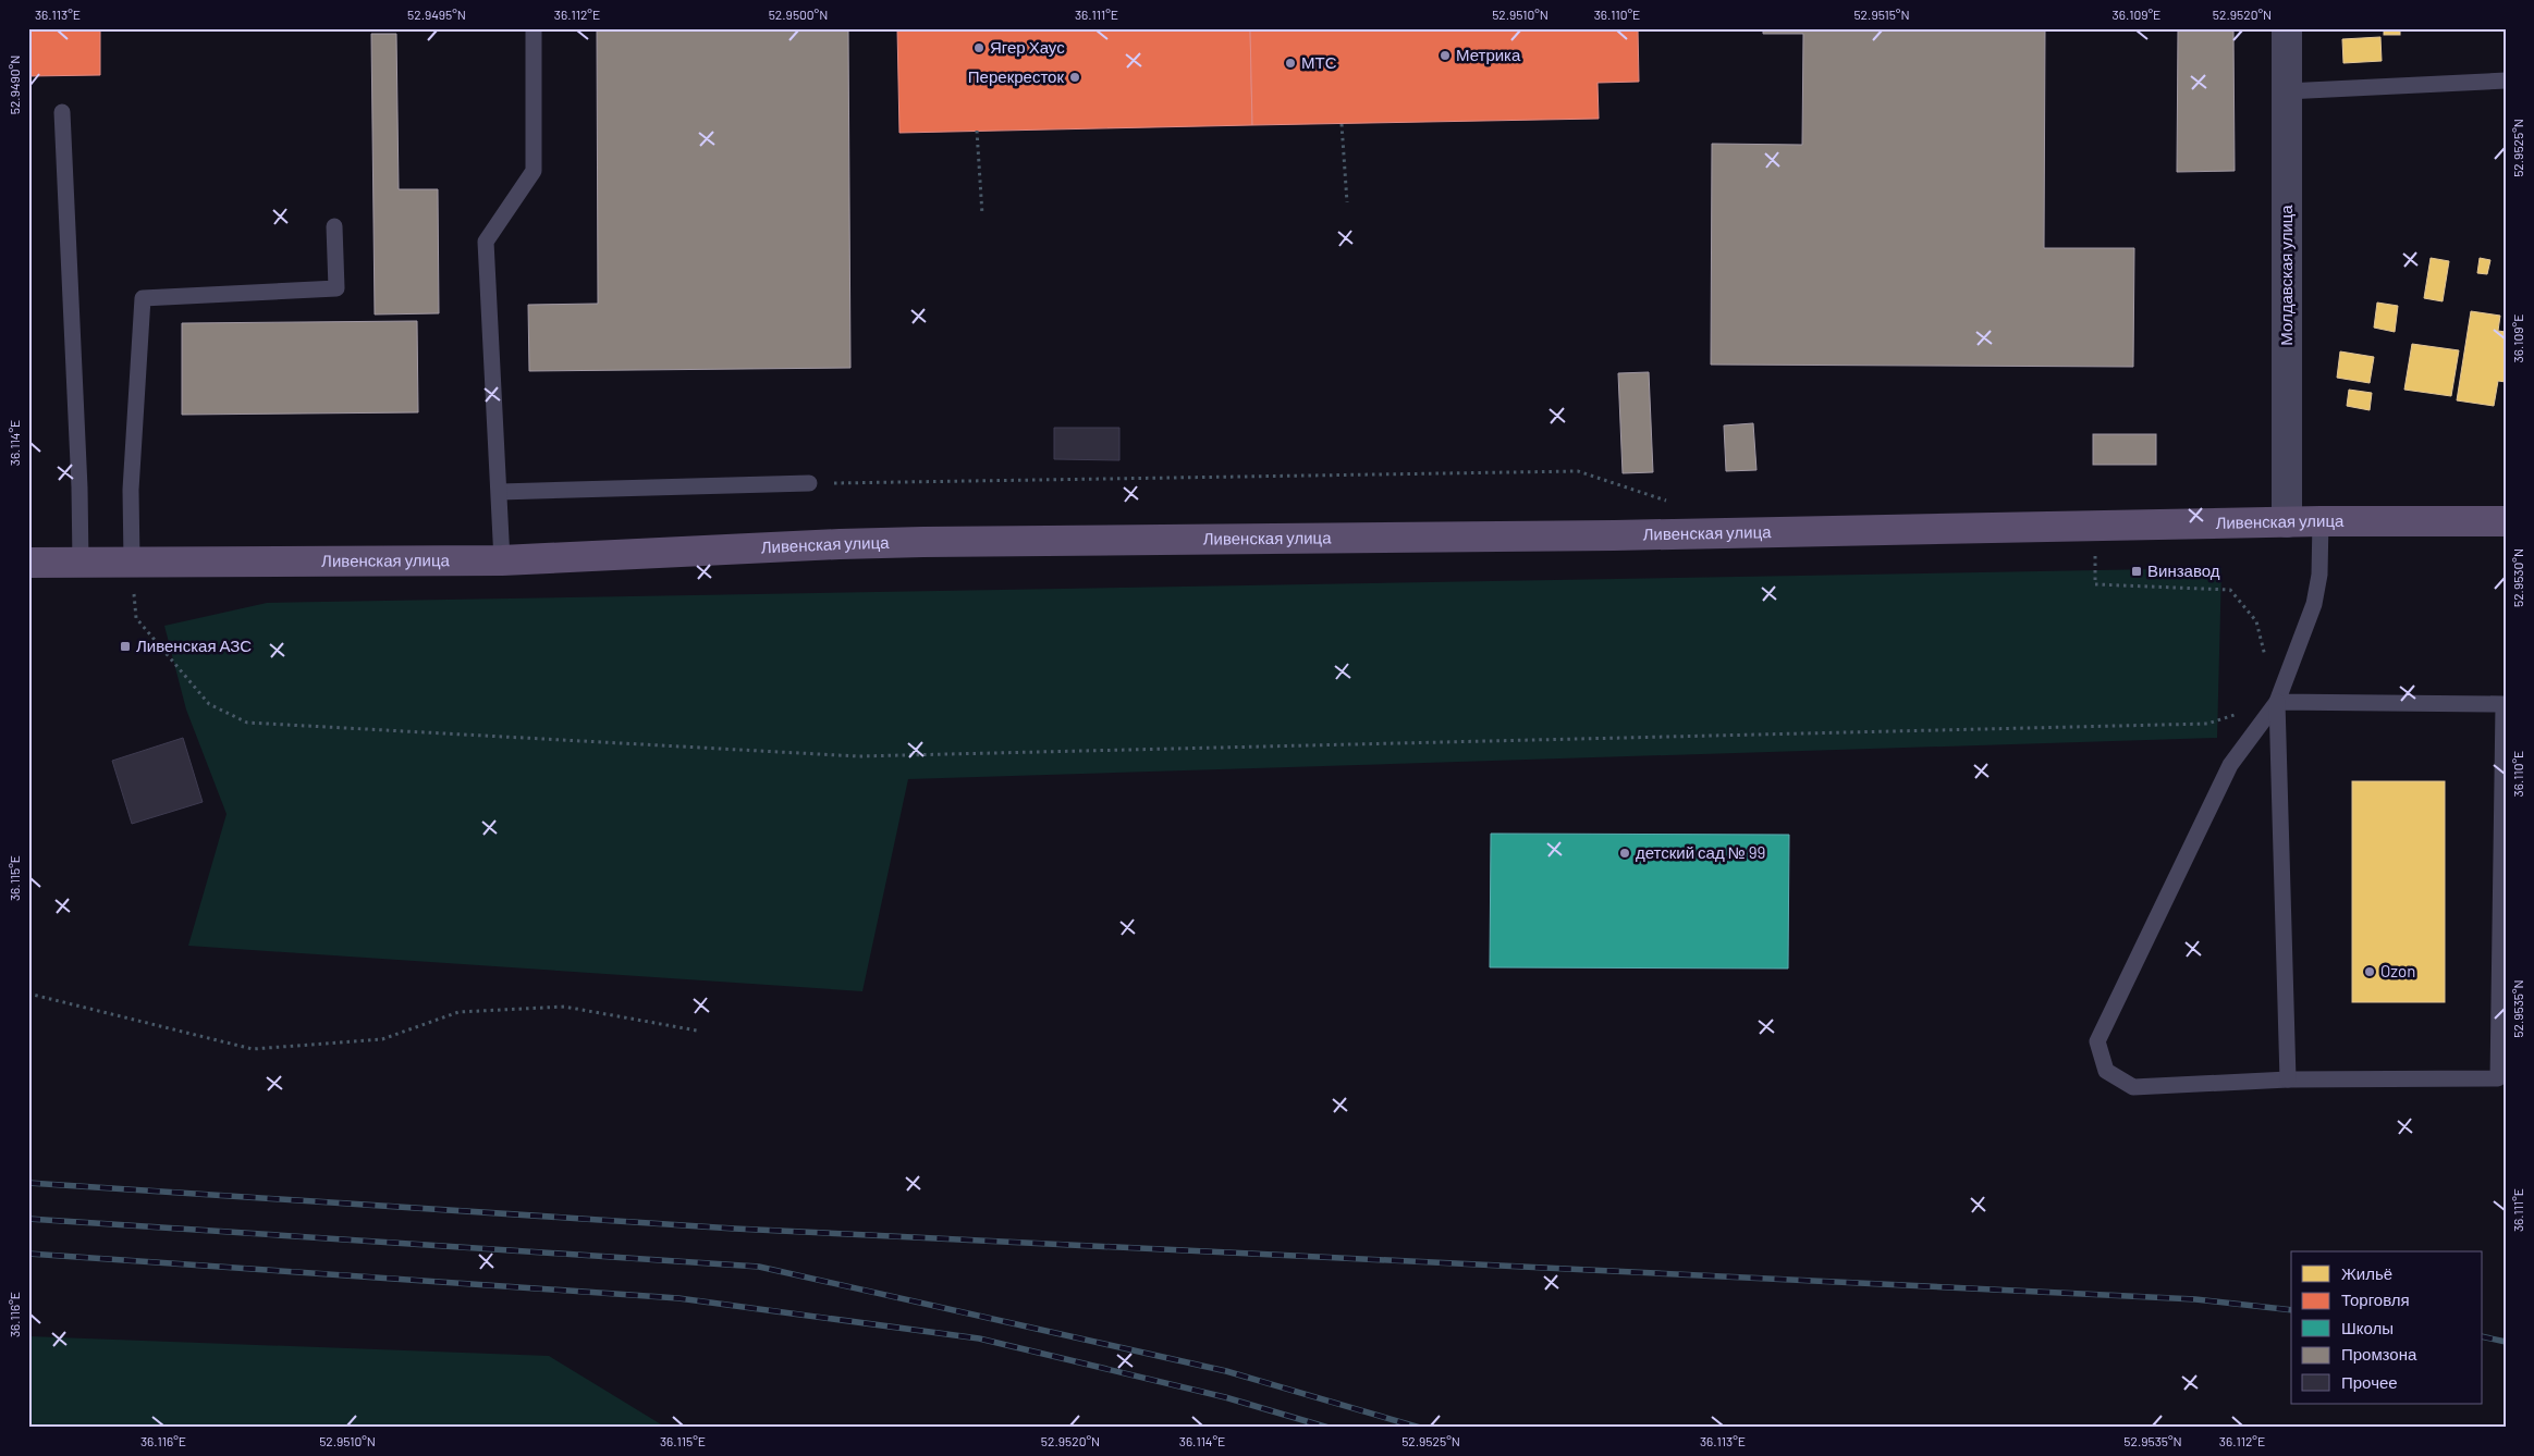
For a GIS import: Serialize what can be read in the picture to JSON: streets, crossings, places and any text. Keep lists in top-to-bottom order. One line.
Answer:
{"streets":{"main road":["Ливенская улица"],"street":["Молдавская улица"]},"crossings":[["Молдавская улица","Ливенская улица"]],"places":{"other":["Ягер Хаус","Метрика","МТС","Перекресток","детский сад № 99","Ozon"],"transit":["Винзавод","Ливенская АЗС"]},"legend":["Жильё","Торговля","Школы","Промзона","Прочее"],"coordinates":["36.113°E","52.9495°N","36.112°E","52.9500°N","36.111°E","52.9510°N","36.110°E","52.9515°N","36.109°E","52.9520°N","52.9490°N","52.9525°N","36.114°E","52.9530°N","36.115°E","52.9535°N","36.116°E"]}
